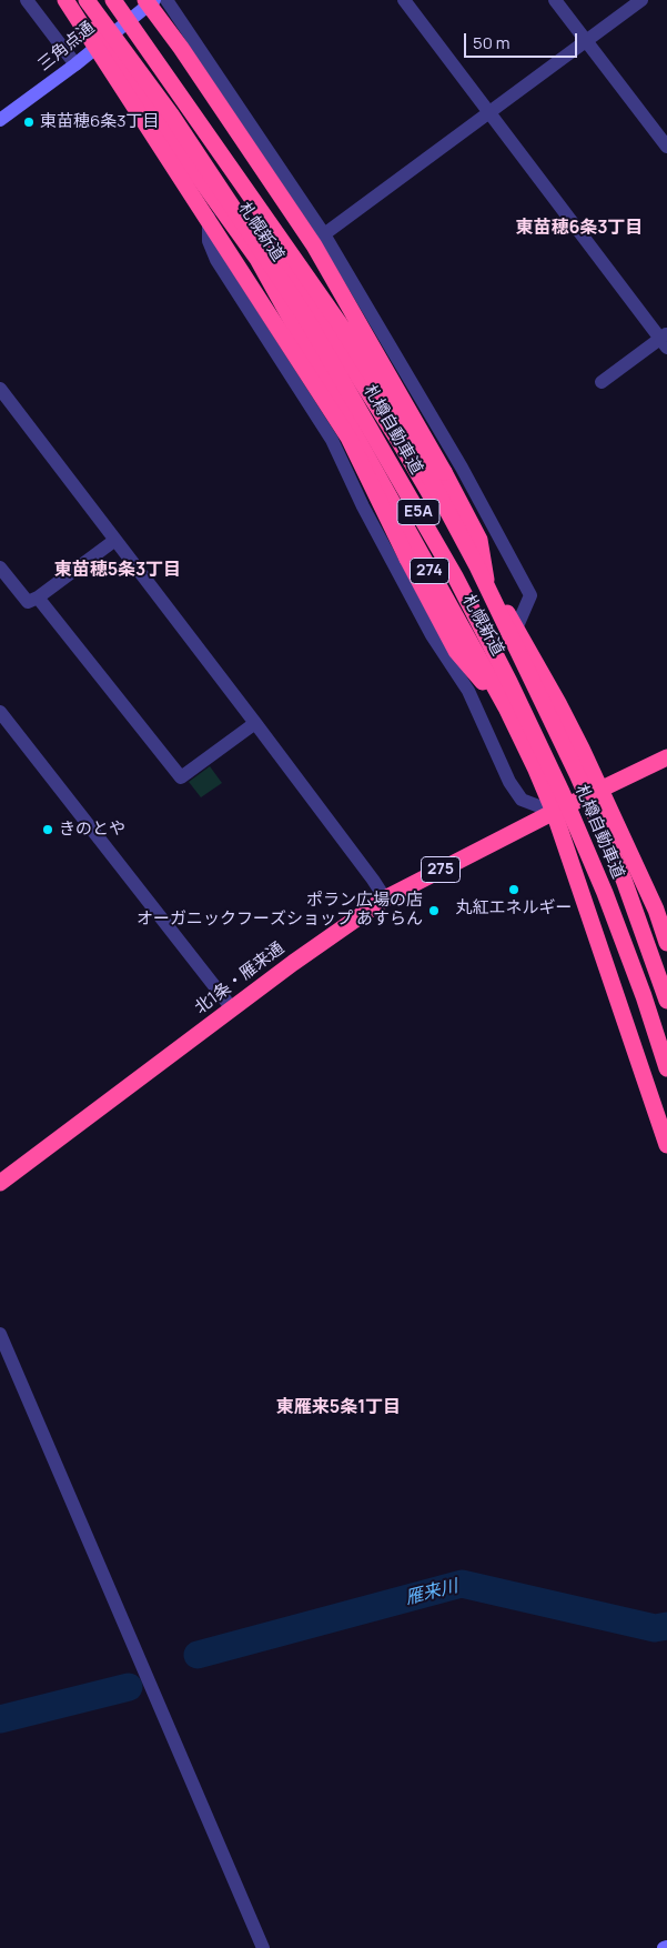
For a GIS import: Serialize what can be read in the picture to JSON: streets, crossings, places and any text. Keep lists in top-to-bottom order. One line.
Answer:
{"streets":{"highway":["札幌新道","札樽自動車道","E5A","274","275","北1条・雁来通"],"street":["三角点通"]},"crossings":[["三角点通","札幌新道"],["札幌新道","北1条・雁来通"]],"districts":["東苗穂6条3丁目","東苗穂5条3丁目","東雁来5条1丁目"],"water":["雁来川"],"places":["東苗穂6条3丁目","きのとや","丸紅エネルギー","ポラン広場の店 オーガニックフーズショップ あすらん"],"scale_bar":"50 m"}
